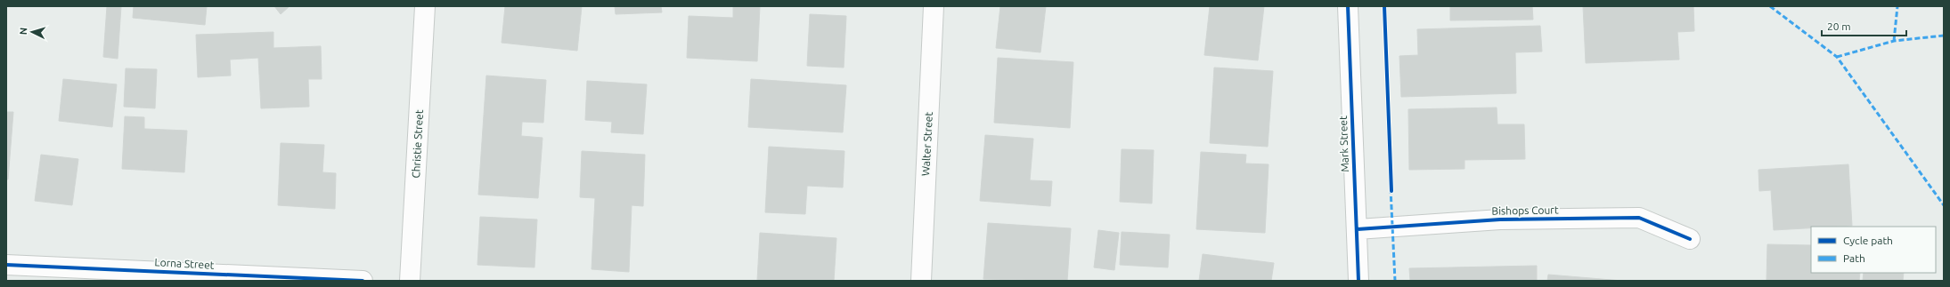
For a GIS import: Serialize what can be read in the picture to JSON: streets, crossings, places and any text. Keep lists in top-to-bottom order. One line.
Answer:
{"streets":{"street":["Christie Street","Walter Street","Mark Street","Bishops Court","Lorna Street"]},"crossings":[["Mark Street","Bishops Court"]],"legend":["Cycle path","Path"],"scale_bar":"20 m","north":"left"}
